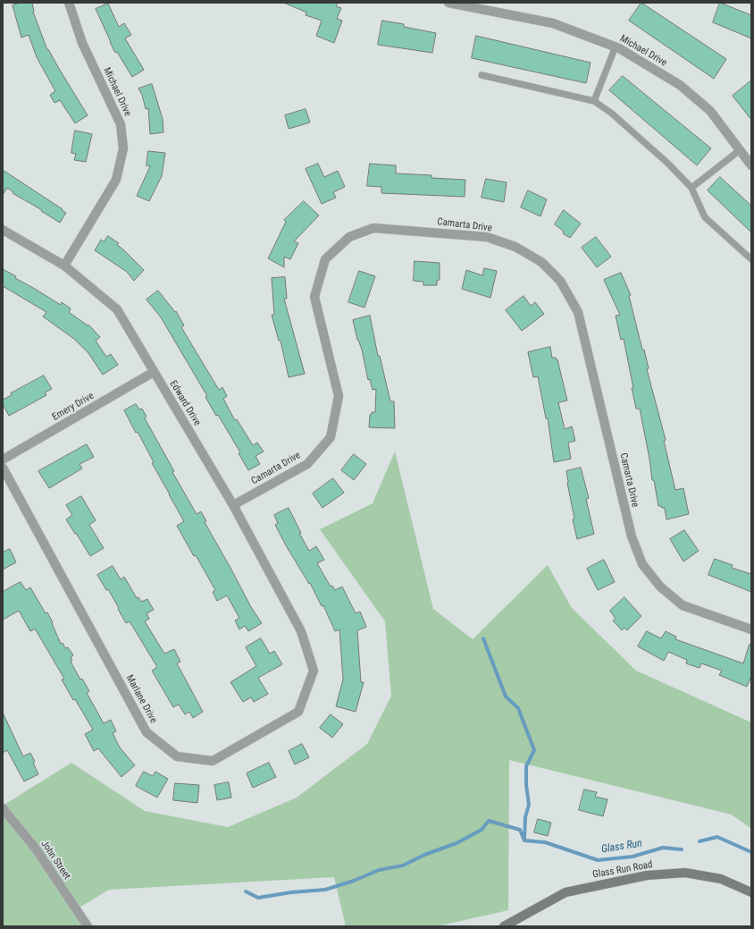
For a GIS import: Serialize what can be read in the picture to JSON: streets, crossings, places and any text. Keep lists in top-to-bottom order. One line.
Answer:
{"streets":{"main road":["Glass Run Road"],"street":["Michael Drive","Camarta Drive","Edward Drive","Emery Drive","Marlane Drive","John Street"]},"crossings":[["Michael Drive","Edward Drive"],["Camarta Drive","Edward Drive"],["Edward Drive","Emery Drive"],["Edward Drive","Marlane Drive"]],"water":["Glass Run"]}
